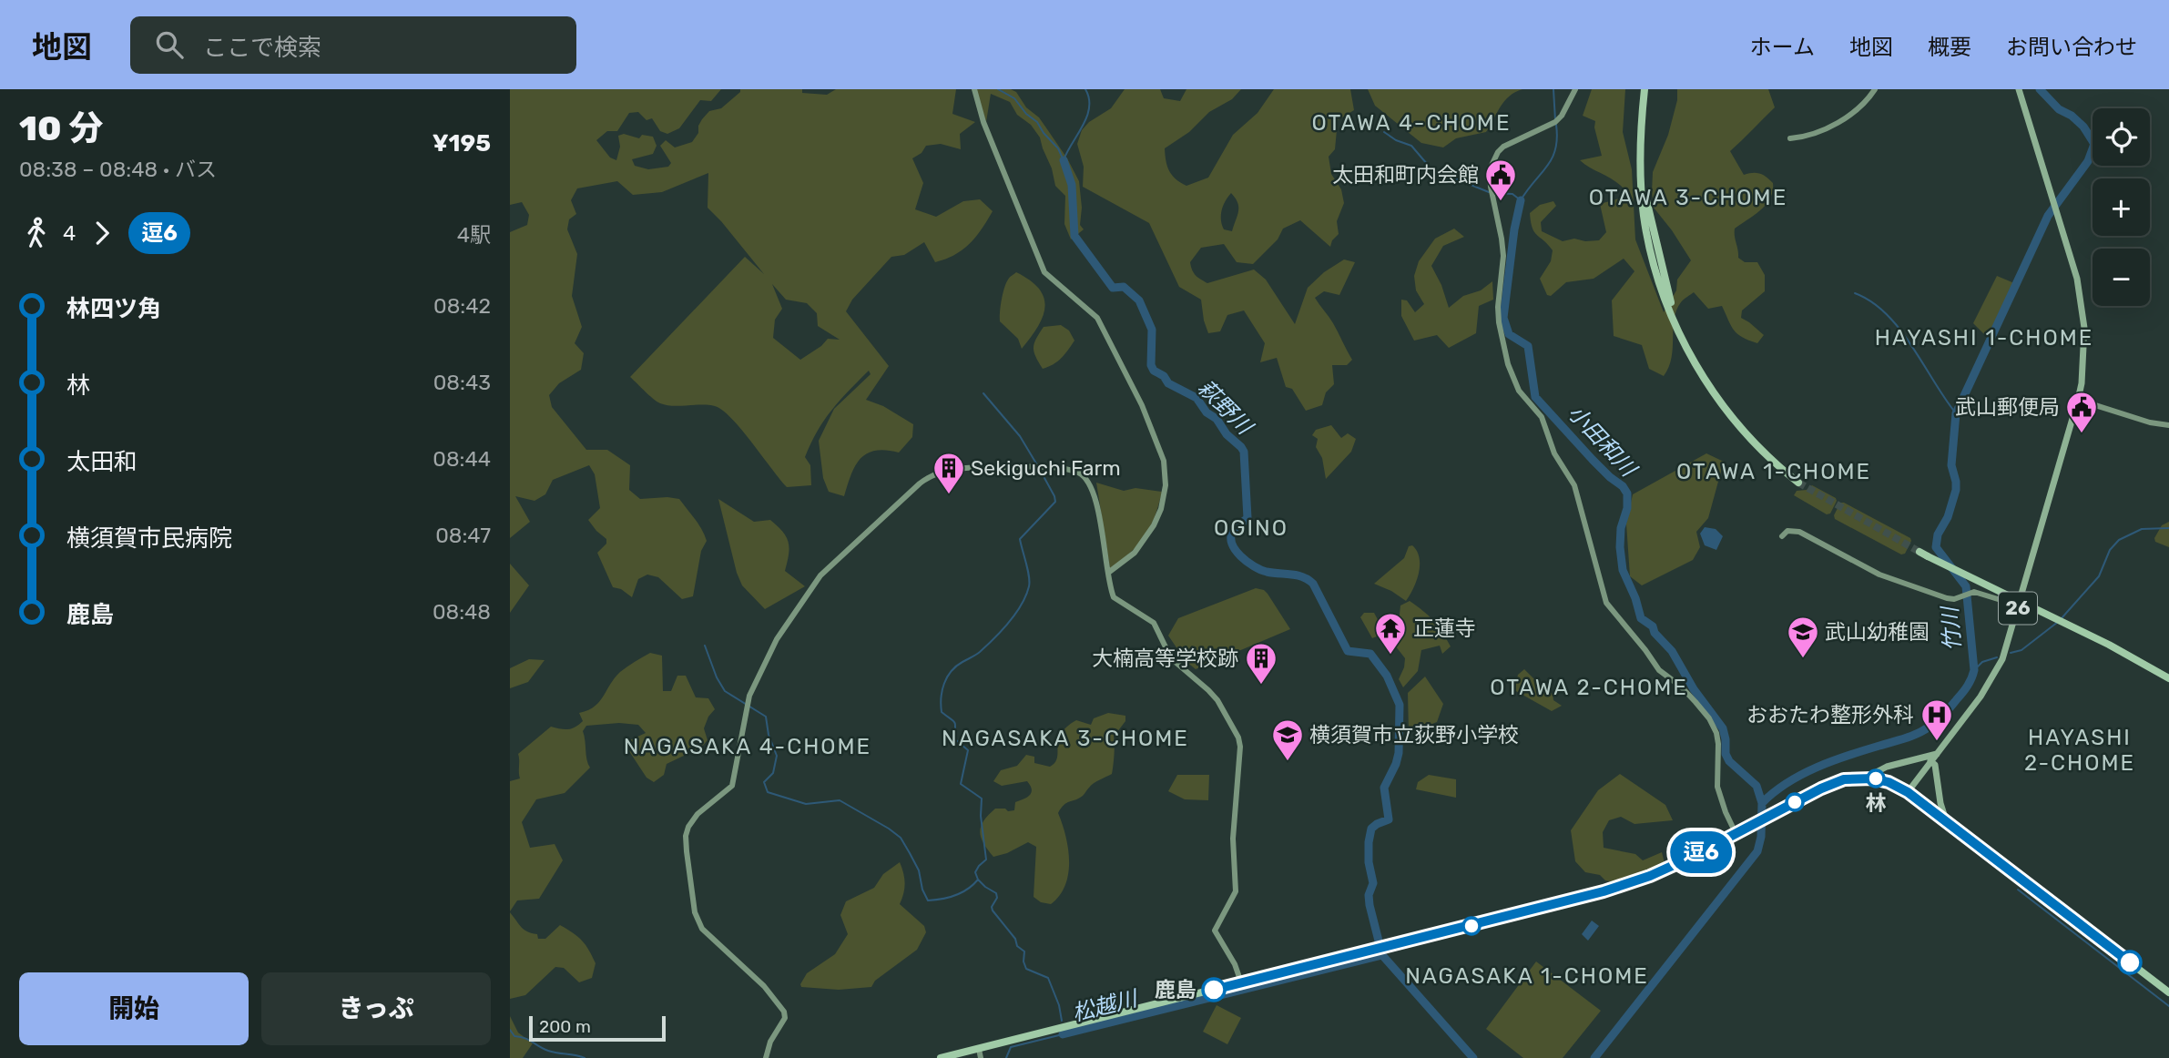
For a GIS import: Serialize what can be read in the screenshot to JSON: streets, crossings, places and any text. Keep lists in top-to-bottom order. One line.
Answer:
{"streets":{"highway":["26"]},"districts":["OTAWA 4-CHOME","OTAWA 3-CHOME","HAYASHI 1-CHOME","OTAWA 1-CHOME","OGINO","OTAWA 2-CHOME","HAYASHI 2-CHOME","NAGASAKA 3-CHOME","NAGASAKA 4-CHOME","NAGASAKA 1-CHOME"],"water":["萩野川","小田和川","竹川","松越川"],"places":{"public building":["太田和町内会館","武山郵便局"],"building":["Sekiguchi Farm","大楠高等学校跡"],"temple":["正蓮寺"],"school or university":["武山幼稚園","横須賀市立荻野小学校"],"hospital":["おおたわ整形外科"],"other":["林","鹿島"]},"lines":["bus line 逗6"],"scale_bar":"200 m","page":{"header":"地図","search":"ここで検索","nav":["ホーム","地図","概要","お問い合わせ"],"heading":["10 分","08:38 – 08:48 · バス","¥195"],"on_map":"逗6","map_buttons":["+","−"],"legs":["4","逗6","4駅"],"list":[{"name":"林四ツ角","value":"08:42"},{"name":"林","value":"08:43"},{"name":"太田和","value":"08:44"},{"name":"横須賀市民病院","value":"08:47"},{"name":"鹿島","value":"08:48"}],"buttons":["開始","きっぷ"],"scale":"200 m"}}
